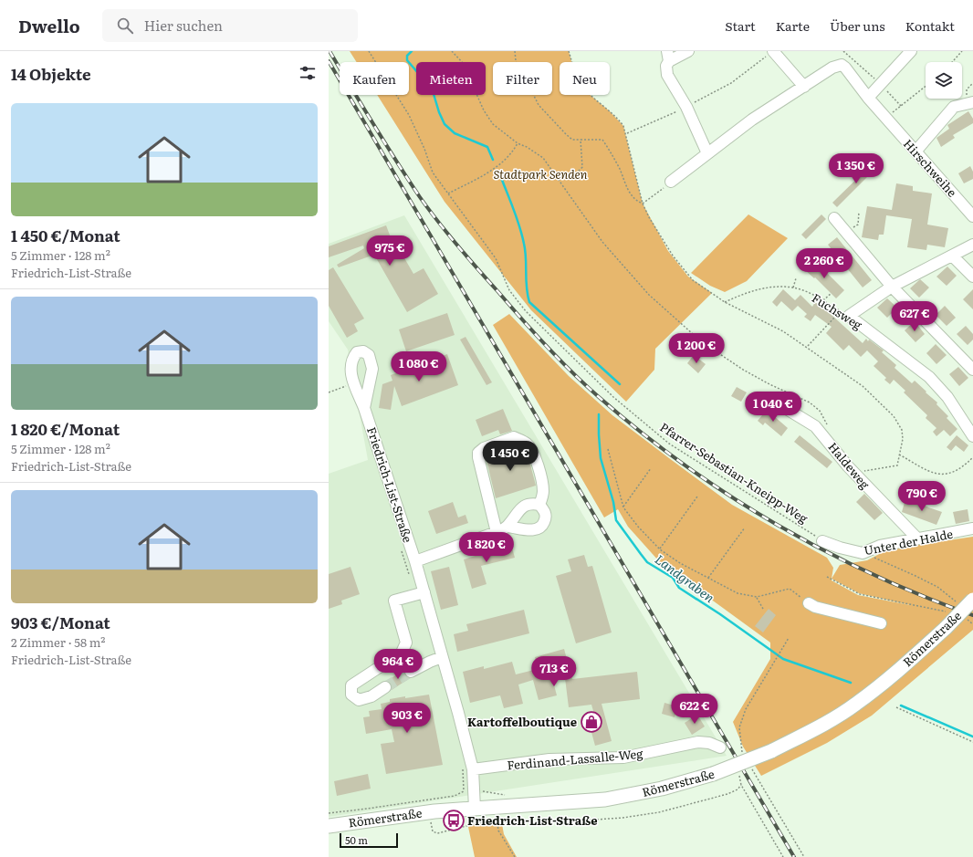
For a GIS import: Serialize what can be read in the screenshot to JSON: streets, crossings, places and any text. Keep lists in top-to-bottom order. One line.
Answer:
{"streets":{"main road":["Römerstraße"],"street":["Hirschweihe","Fuchsweg","Haldeweg","Friedrich-List-Straße","Unter der Halde","Ferdinand-Lassalle-Weg"],"path":["Pfarrer-Sebastian-Kneipp-Weg"]},"crossings":[["Haldeweg","Unter der Halde"],["Pfarrer-Sebastian-Kneipp-Weg","Unter der Halde"],["Friedrich-List-Straße","Römerstraße"],["Friedrich-List-Straße","Ferdinand-Lassalle-Weg"]],"water":["Landgraben"],"parks":["Stadtpark Senden"],"places":{"shop":["Kartoffelboutique"],"bus stop":["Friedrich-List-Straße"]},"scale_bar":"50 m","page":{"header":"Dwello","search":"Hier suchen","nav":["Start","Karte","Über uns","Kontakt"],"heading":"14 Objekte","chip":["Kaufen","Mieten","Filter","Neu"],"list":[{"name":"1 450 €/Monat","note":"5 Zimmer · 128 m² · Friedrich-List-Straße"},{"name":"1 820 €/Monat","note":"5 Zimmer · 128 m² · Friedrich-List-Straße"},{"name":"903 €/Monat","note":"2 Zimmer · 58 m² · Friedrich-List-Straße"}],"price":["1 350 €","975 €","2 260 €","627 €","1 200 €","1 080 €","1 040 €","1 450 €","790 €","1 820 €","964 €","713 €","622 €","903 €"],"scale":"50 m"}}
